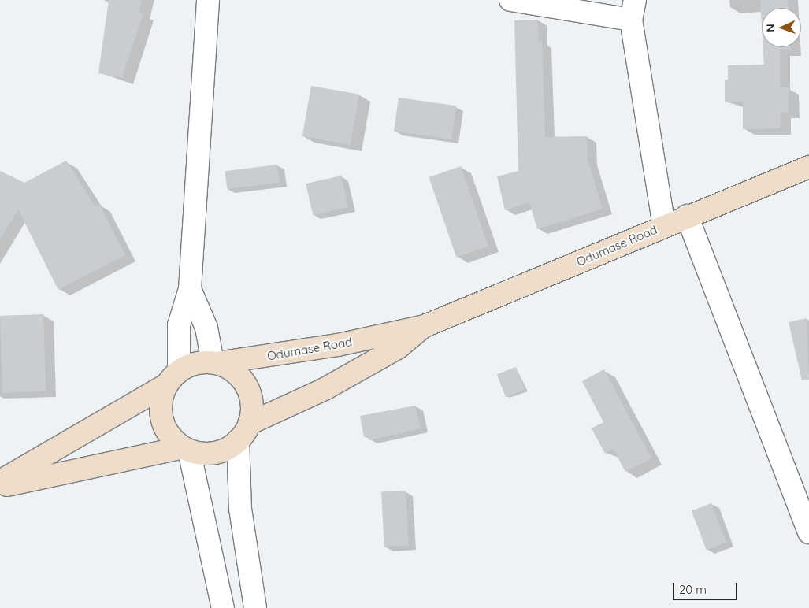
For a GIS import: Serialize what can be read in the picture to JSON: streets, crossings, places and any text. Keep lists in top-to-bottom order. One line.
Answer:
{"streets":{"main road":["Odumase Road"]},"scale_bar":"20 m","north":"left"}
